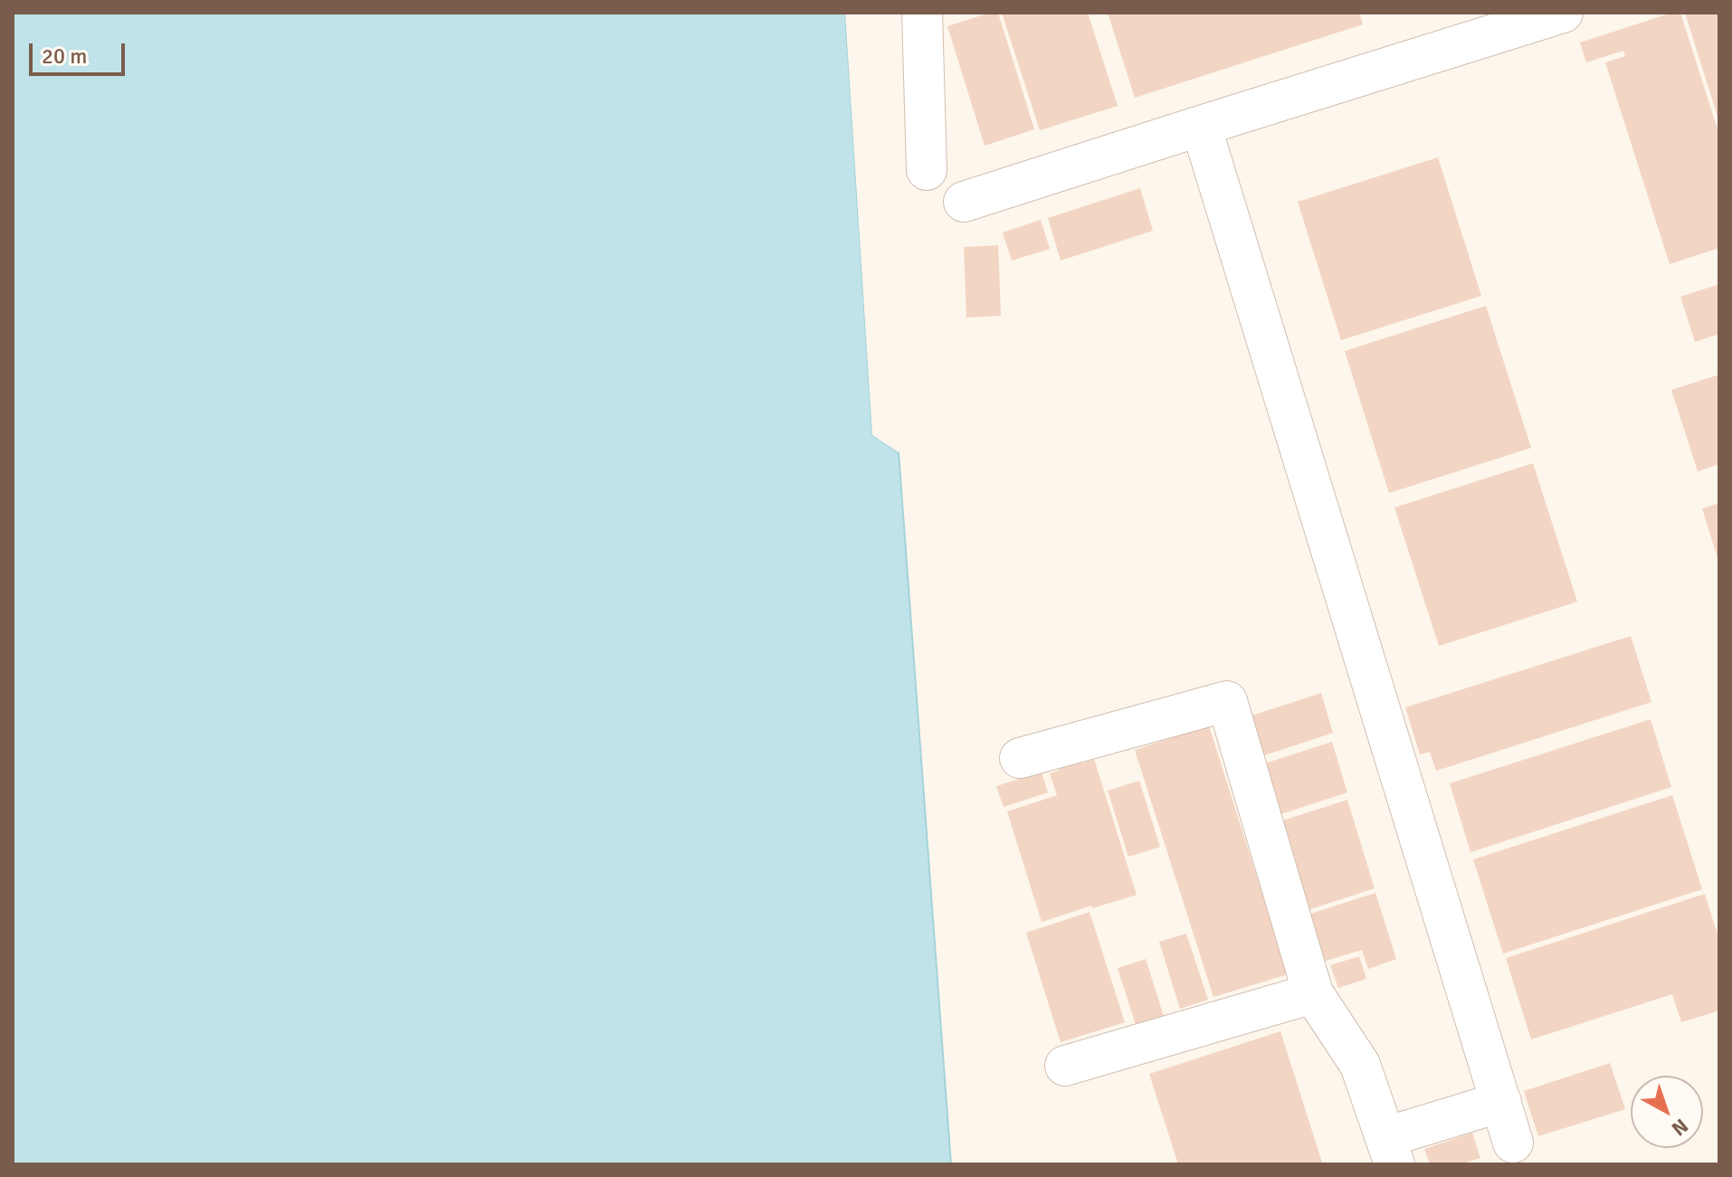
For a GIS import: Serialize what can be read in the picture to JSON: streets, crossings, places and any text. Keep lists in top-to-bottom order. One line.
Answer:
{"scale_bar":"20 m","north":"bottom right"}
